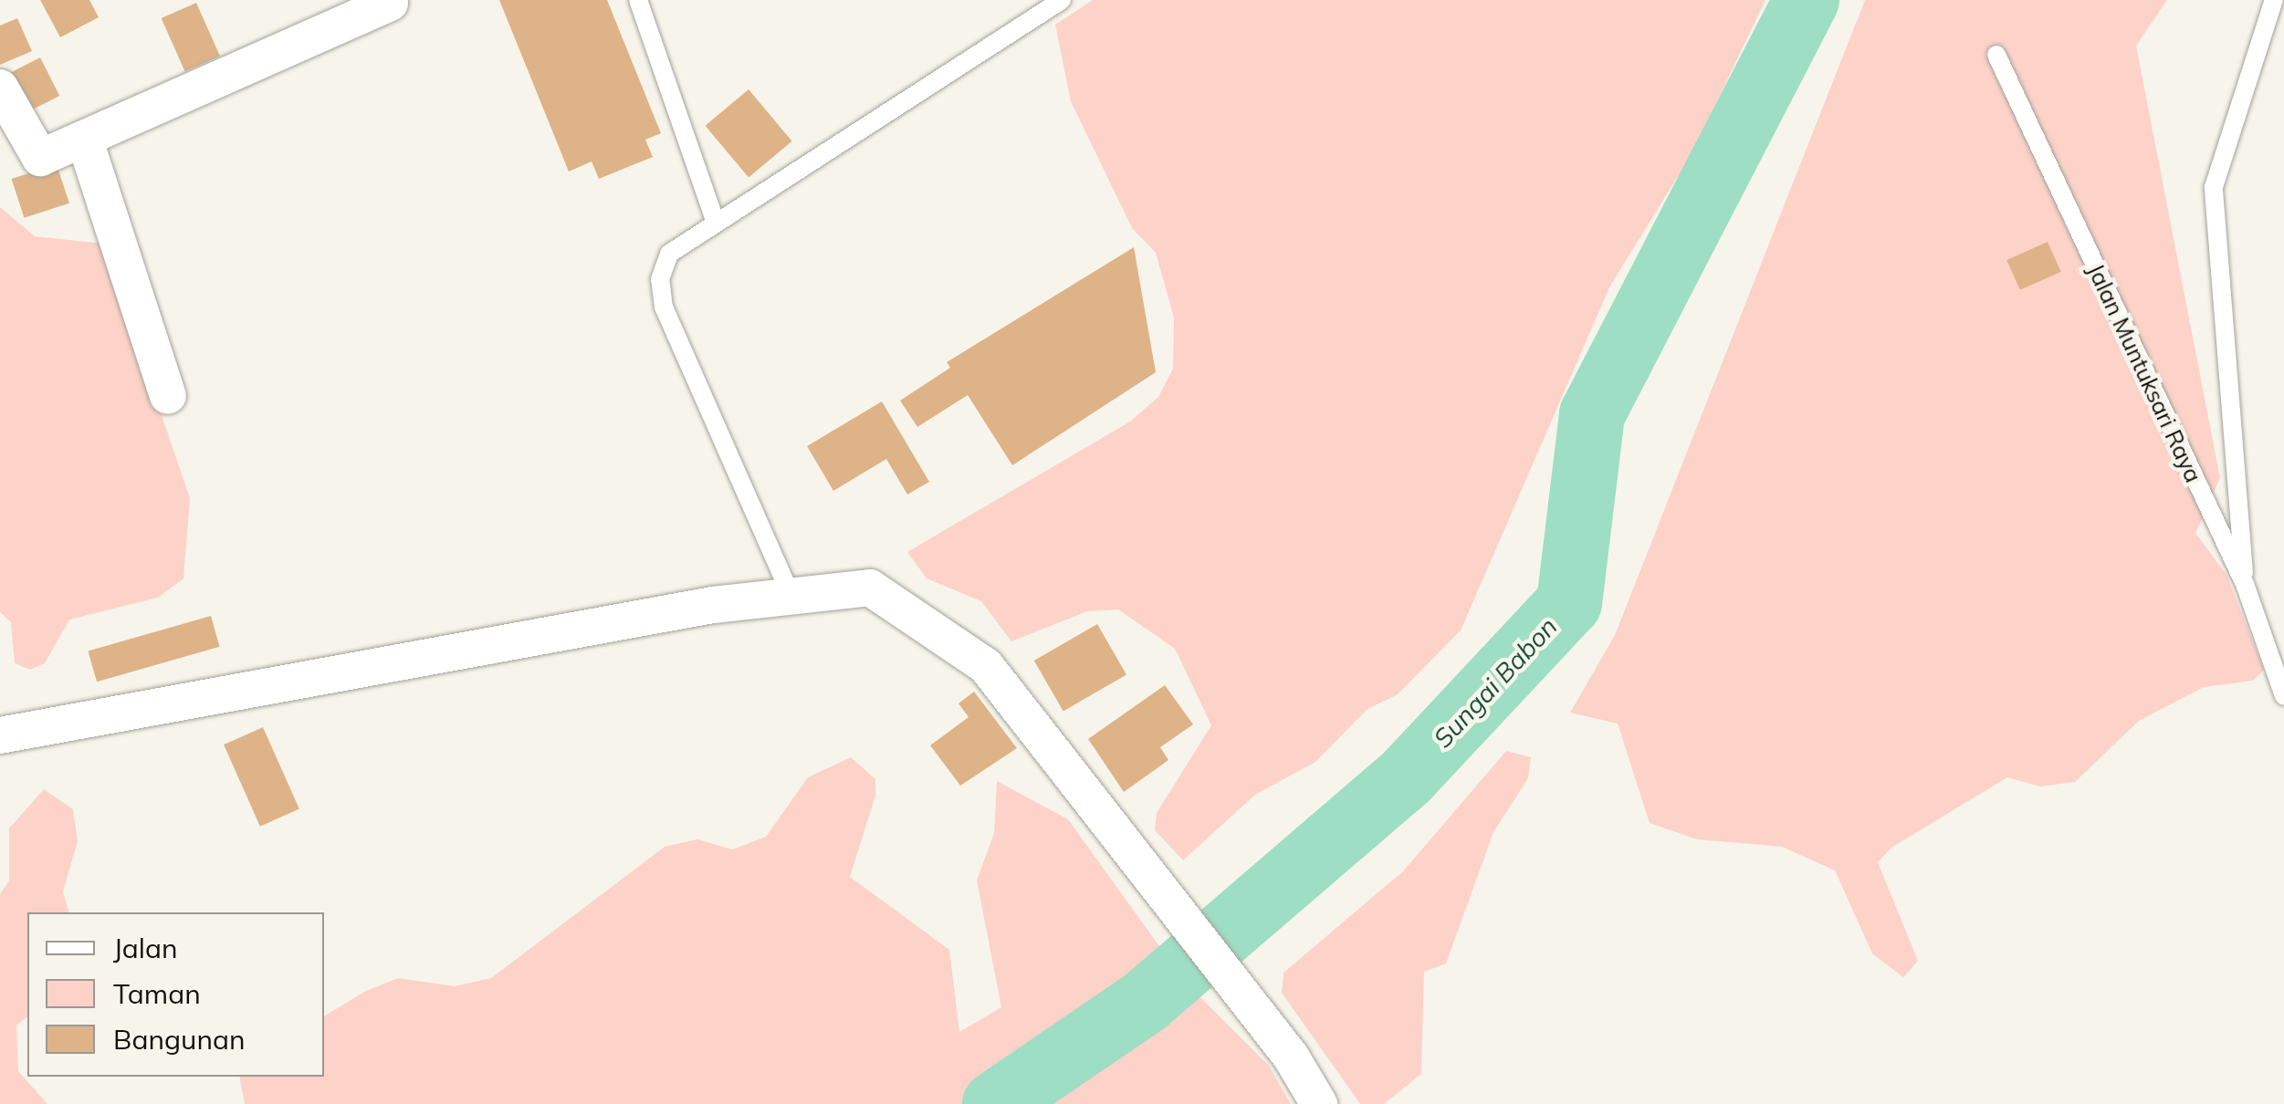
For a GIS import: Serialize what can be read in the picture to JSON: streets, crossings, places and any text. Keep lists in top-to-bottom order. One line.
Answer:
{"streets":{"lane":["Jalan Muntuksari Raya"]},"water":["Sungai Babon"],"legend":["Jalan","Taman","Bangunan"]}
